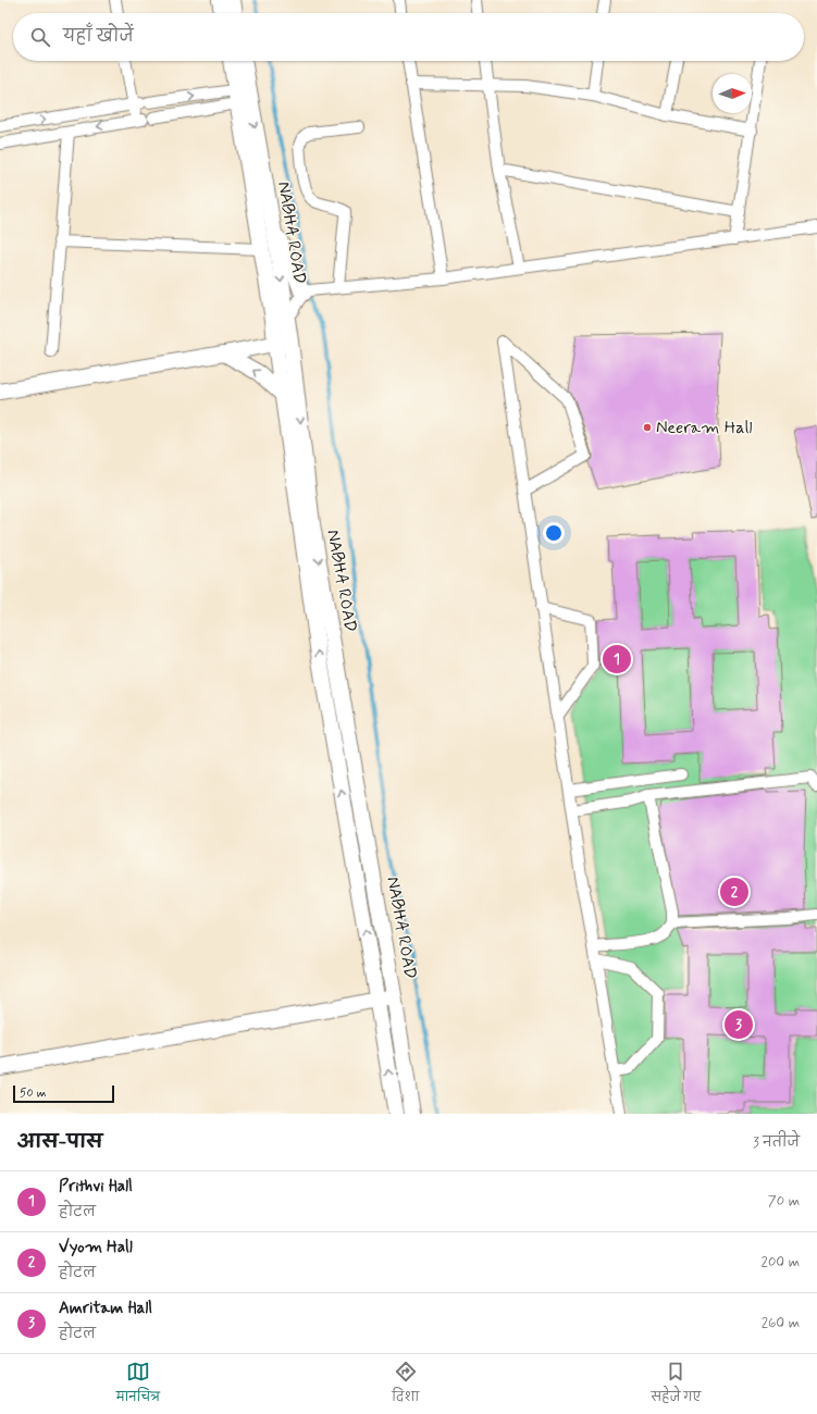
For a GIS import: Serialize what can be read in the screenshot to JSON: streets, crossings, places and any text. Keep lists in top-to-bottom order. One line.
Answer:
{"streets":{"main road":["NABHA ROAD"]},"places":["Neeram Hall"],"scale_bar":"50 m","north":"right","page":{"search":"यहाँ खोजें","pins":["1","2","3"],"scale":"50 m","heading":["आस-पास","3 नतीजे"],"list":[{"mark":"1","name":"Prithvi Hall","note":"होटल","value":"70 m"},{"mark":"2","name":"Vyom Hall","note":"होटल","value":"200 m"},{"mark":"3","name":"Amritam Hall","note":"होटल","value":"260 m"}],"nav":["मानचित्र","दिशा","सहेजे गए"]}}
